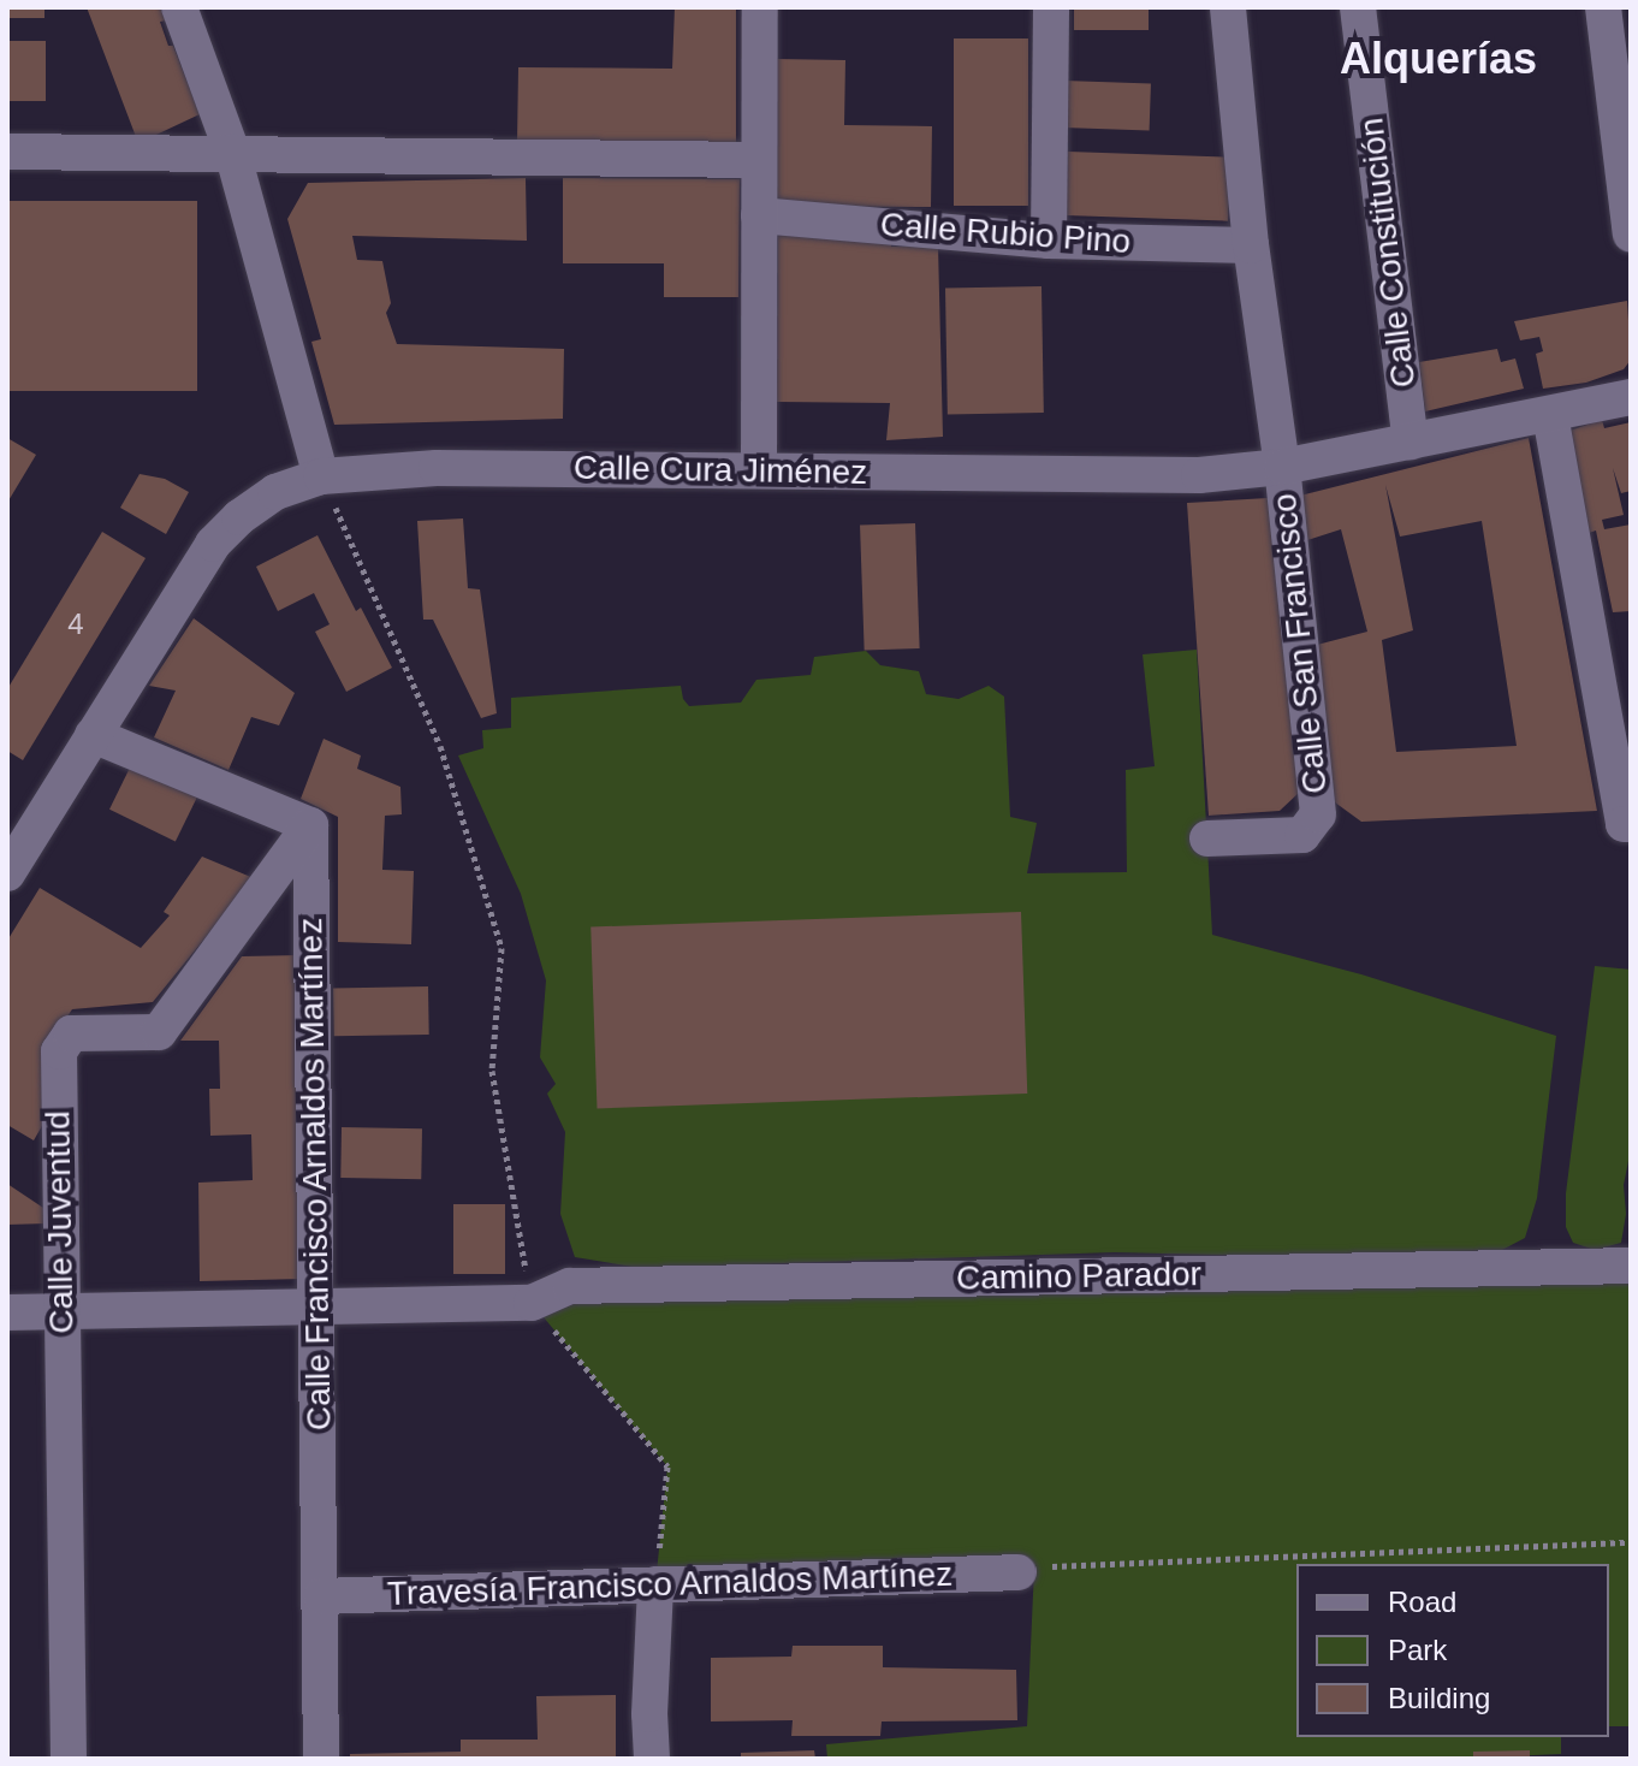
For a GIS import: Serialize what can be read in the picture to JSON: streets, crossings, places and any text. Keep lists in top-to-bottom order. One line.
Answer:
{"streets":{"street":["Calle Rubio Pino","Calle Constitución","Calle Cura Jiménez","Calle San Francisco","Calle Francisco Arnaldos Martínez","Calle Juventud","Camino Parador","Travesía Francisco Arnaldos Martínez"]},"crossings":[["Calle Constitución","Calle Cura Jiménez"],["Calle Cura Jiménez","Calle San Francisco"],["Calle Francisco Arnaldos Martínez","Calle Juventud"],["Calle Francisco Arnaldos Martínez","Camino Parador"],["Calle Francisco Arnaldos Martínez","Travesía Francisco Arnaldos Martínez"],["Calle Juventud","Camino Parador"]],"districts":["Alquerías"],"house_numbers":["4"],"legend":["Road","Park","Building"]}
